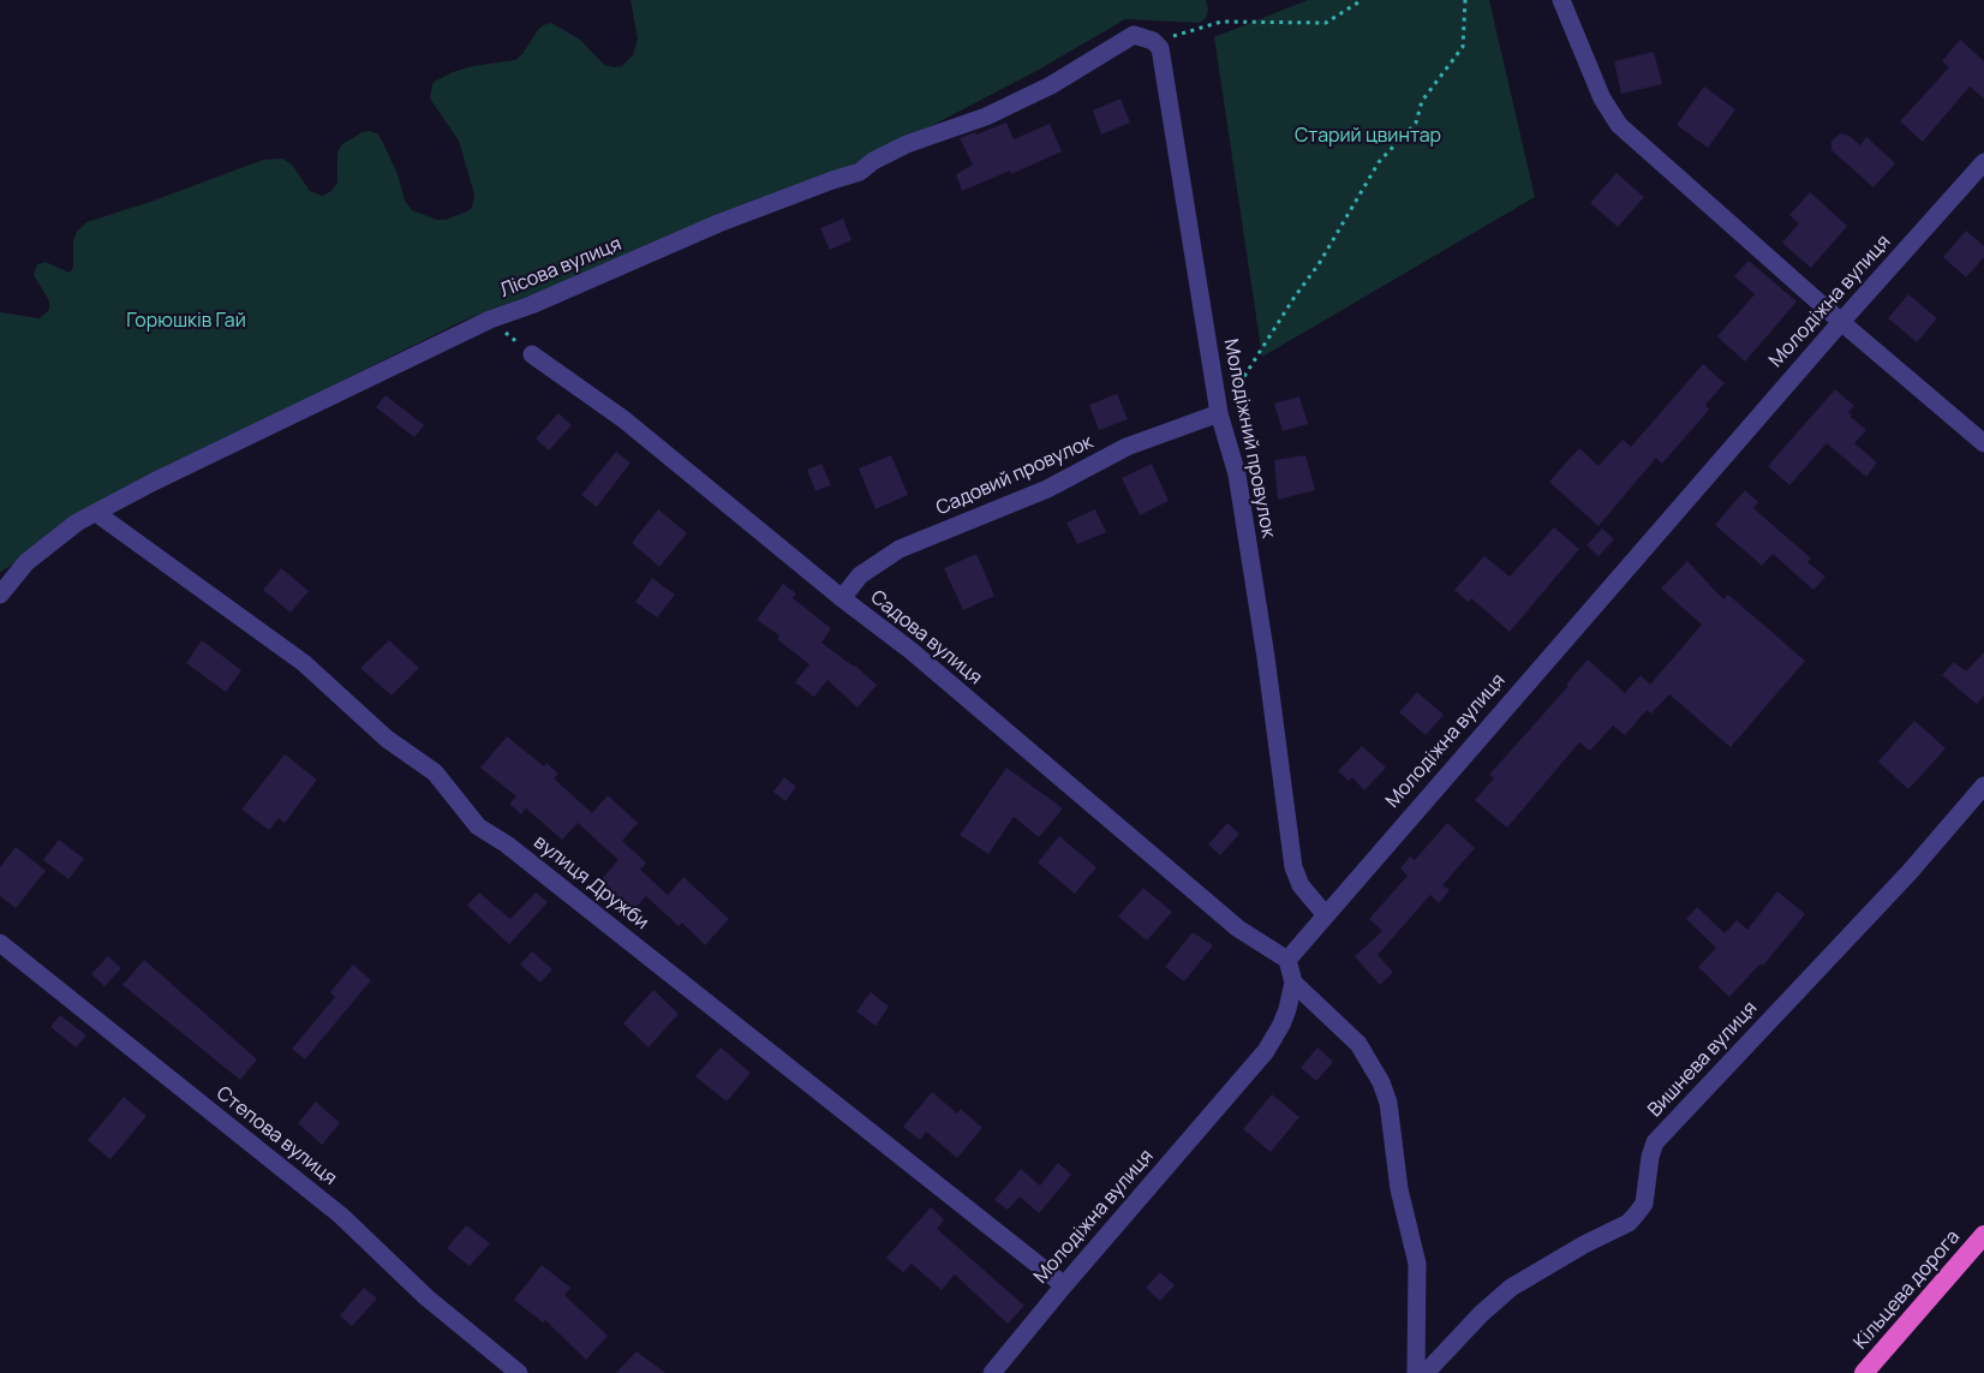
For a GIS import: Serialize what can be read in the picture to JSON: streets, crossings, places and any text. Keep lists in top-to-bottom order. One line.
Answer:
{"streets":{"highway":["Кільцева дорога"],"street":["Лісова вулиця","Молодіжна вулиця","Молодіжний провулок","Садовий провулок","Садова вулиця","вулиця Дружби","Вишнева вулиця","Степова вулиця"]},"crossings":[["Лісова вулиця","Молодіжний провулок"],["Лісова вулиця","вулиця Дружби"],["Молодіжна вулиця","Молодіжний провулок"],["Молодіжна вулиця","Садова вулиця"],["Молодіжна вулиця","вулиця Дружби"],["Молодіжний провулок","Садовий провулок"],["Садовий провулок","Садова вулиця"]],"parks":["Старий цвинтар","Горюшків Гай"]}
